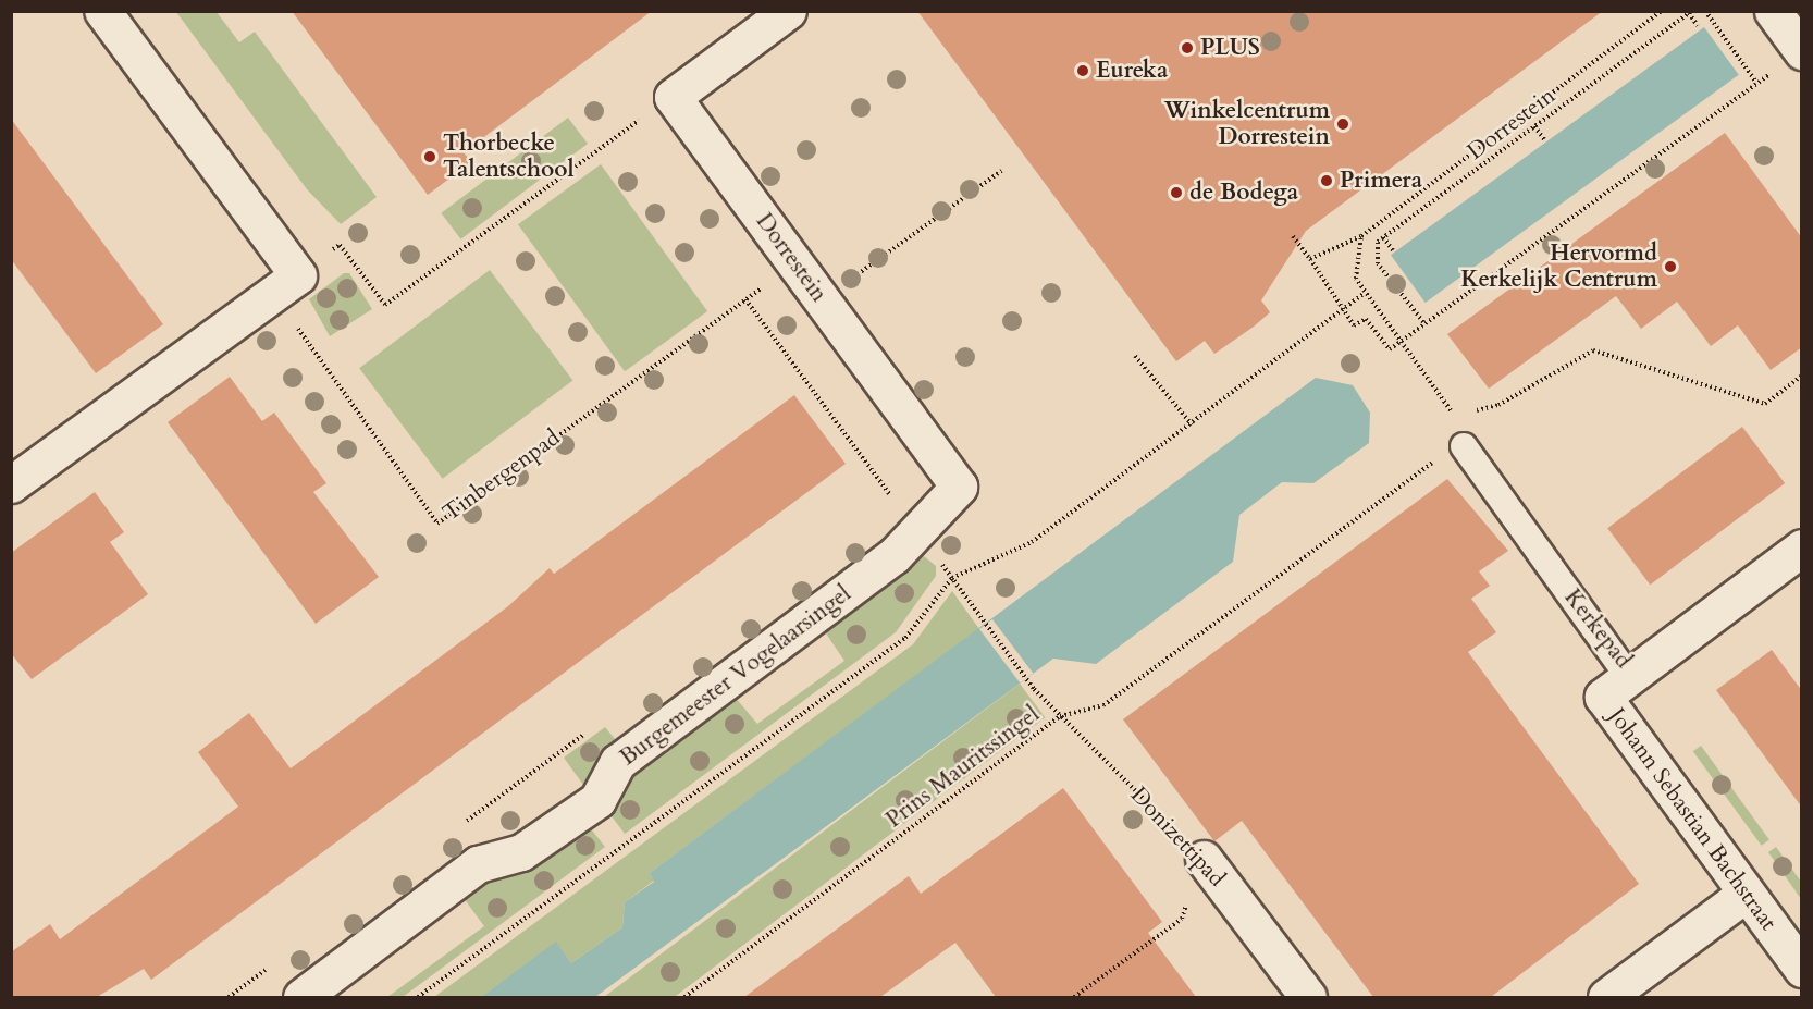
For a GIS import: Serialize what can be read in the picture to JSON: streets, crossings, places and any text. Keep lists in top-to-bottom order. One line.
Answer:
{"streets":{"street":["Dorrestein","Kerkepad","Burgemeester Vogelaarsingel","Johann Sebastian Bachstraat","Donizettipad"],"path":["Tinbergenpad","Prins Mauritssingel"]},"crossings":[["Dorrestein","Tinbergenpad"],["Dorrestein","Burgemeester Vogelaarsingel"],["Dorrestein","Donizettipad"],["Tinbergenpad","Donizettipad"],["Kerkepad","Prins Mauritssingel"],["Kerkepad","Johann Sebastian Bachstraat"],["Burgemeester Vogelaarsingel","Donizettipad"],["Prins Mauritssingel","Donizettipad"]],"places":["PLUS","Eureka","Winkelcentrum Dorrestein","Thorbecke Talentschool","Primera","de Bodega","Hervormd Kerkelijk Centrum"]}
